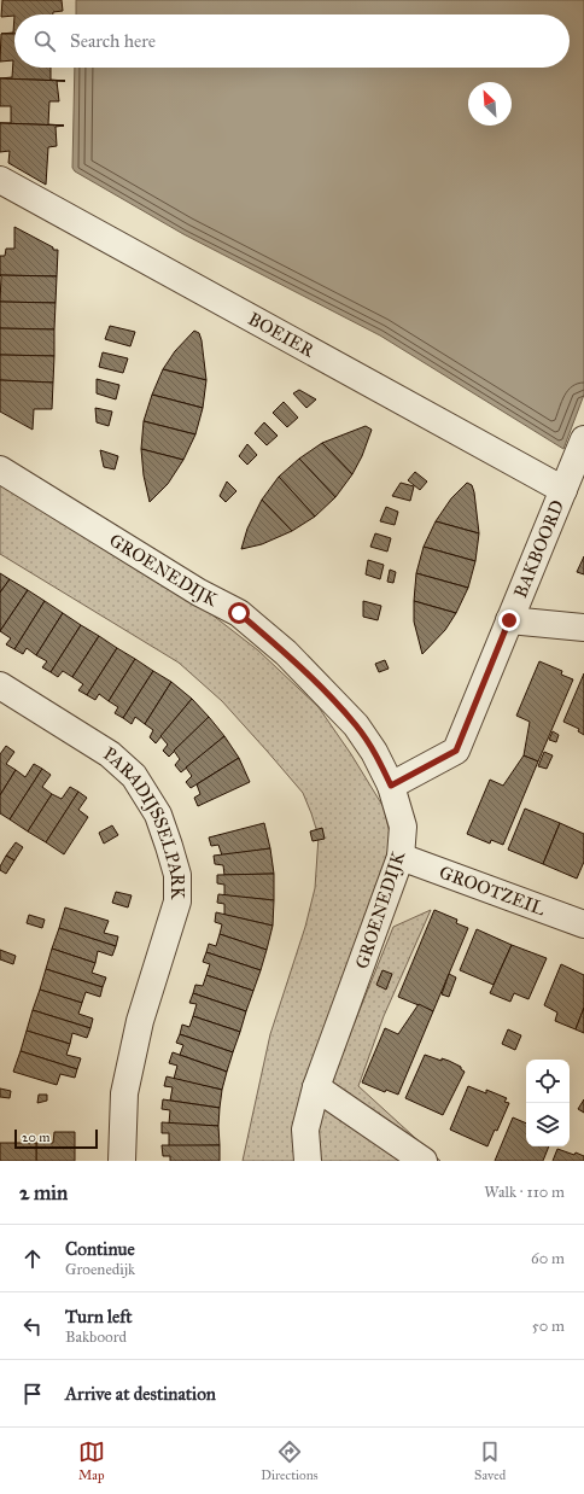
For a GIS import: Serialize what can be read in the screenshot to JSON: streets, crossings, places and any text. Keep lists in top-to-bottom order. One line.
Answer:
{"streets":{"street":["BOEIER","BAKBOORD","GROENEDIJK","PARADIJSSELPARK","GROOTZEIL"]},"crossings":[["BOEIER","BAKBOORD"],["BAKBOORD","GROENEDIJK"],["GROENEDIJK","GROOTZEIL"]],"scale_bar":"20 m","north":"top left","page":{"search":"Search here","scale":"20 m","heading":["2 min","Walk · 110 m"],"list":[["Continue","Groenedijk","60 m"],["Turn left","Bakboord","50 m"],"Arrive at destination"],"nav":["Map","Directions","Saved"]}}
